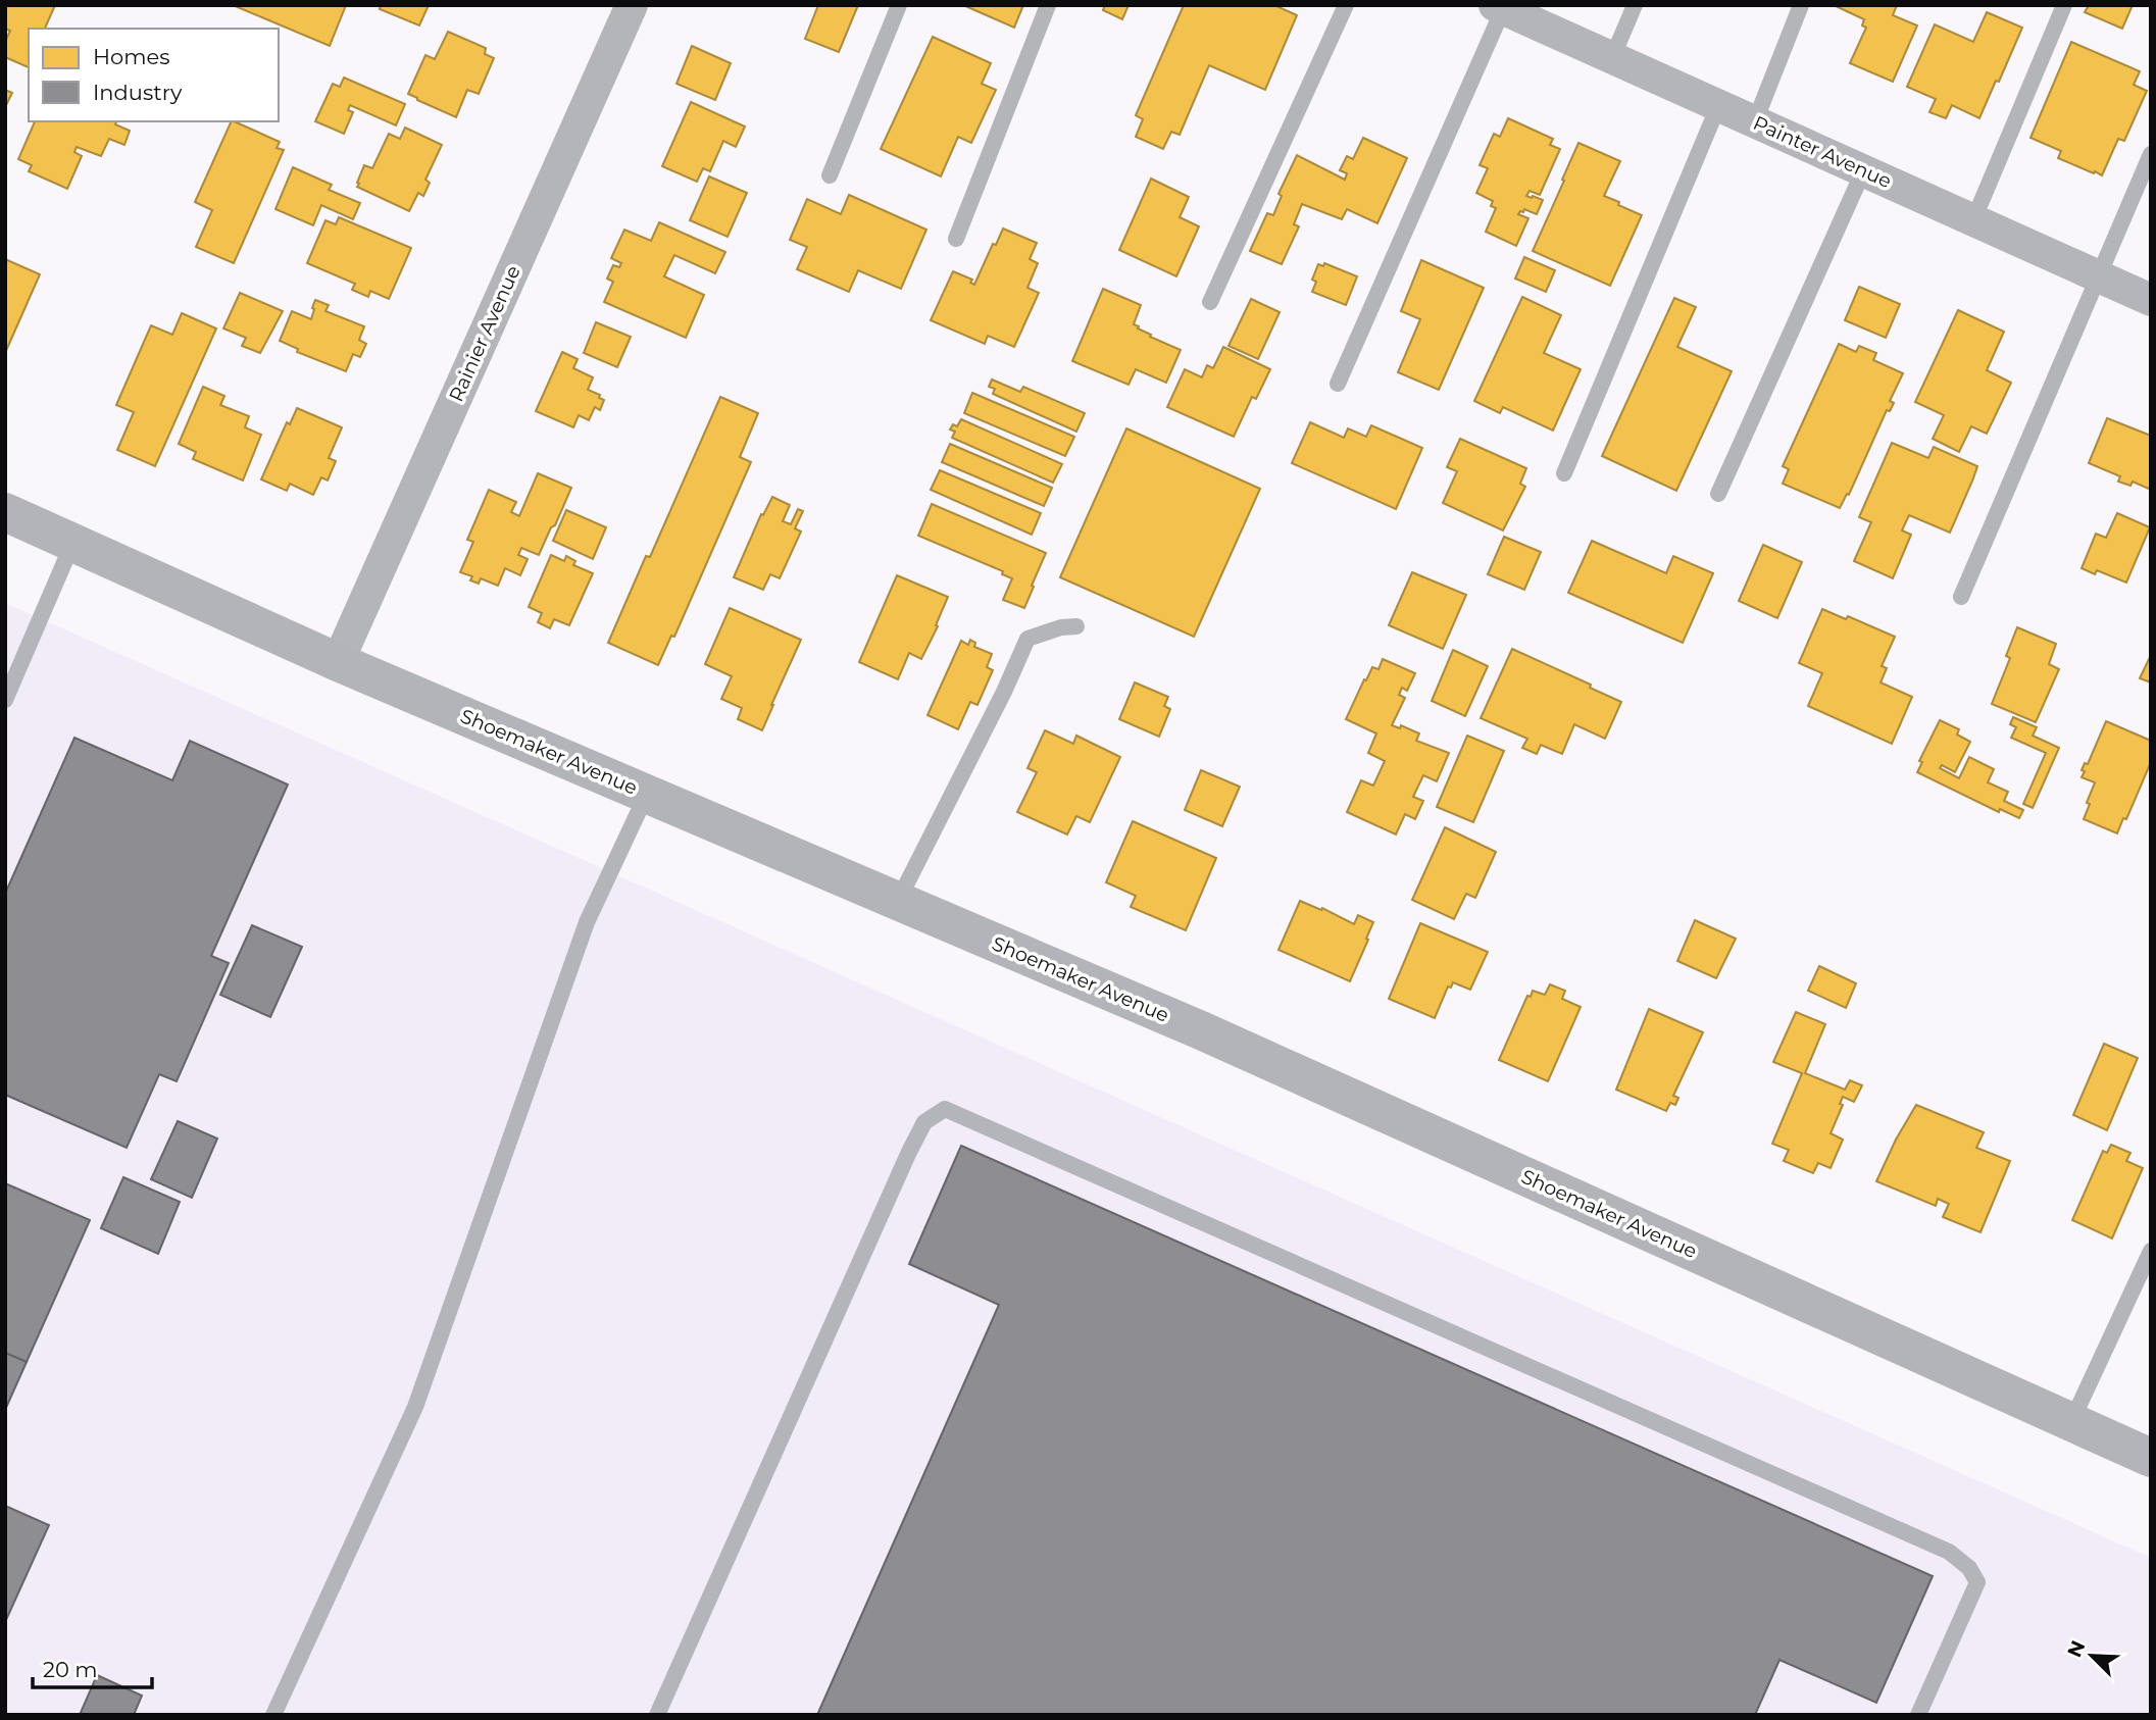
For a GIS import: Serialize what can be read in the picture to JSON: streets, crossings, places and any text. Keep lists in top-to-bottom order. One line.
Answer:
{"streets":{"main road":["Shoemaker Avenue"],"street":["Painter Avenue","Rainier Avenue"]},"crossings":[["Rainier Avenue","Shoemaker Avenue"]],"legend":["Homes","Industry"],"scale_bar":"20 m","north":"top left"}
